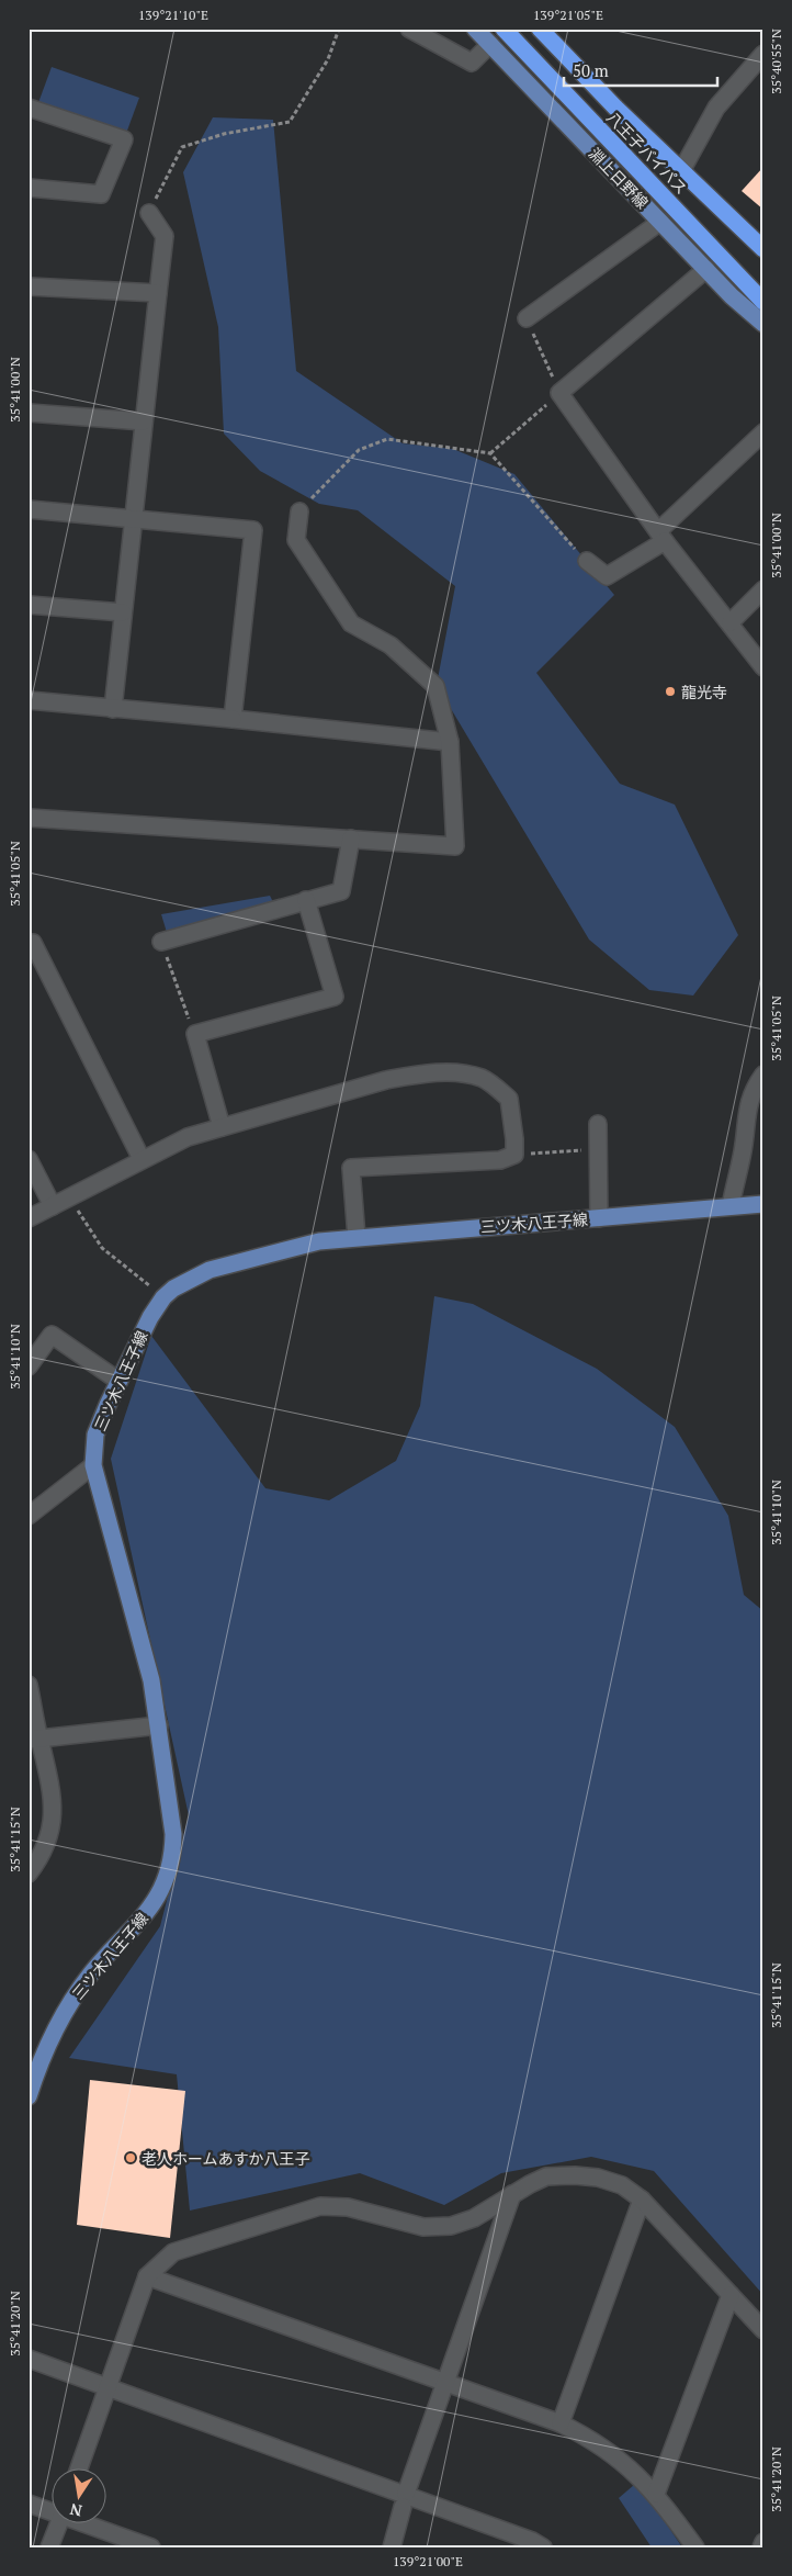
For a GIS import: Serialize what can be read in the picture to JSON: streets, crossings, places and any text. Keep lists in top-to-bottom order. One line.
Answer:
{"streets":{"highway":["八王子バイパス"],"main road":["淵上日野線","三ツ木八王子線"]},"places":["龍光寺","老人ホームあすか八王子"],"scale_bar":"50 m","north":"bottom","coordinates":["139°21'10\"E","139°21'05\"E","35°40'55\"N","35°41'00\"N","35°41'05\"N","35°41'10\"N","35°41'15\"N","35°41'20\"N","139°21'00\"E"]}
